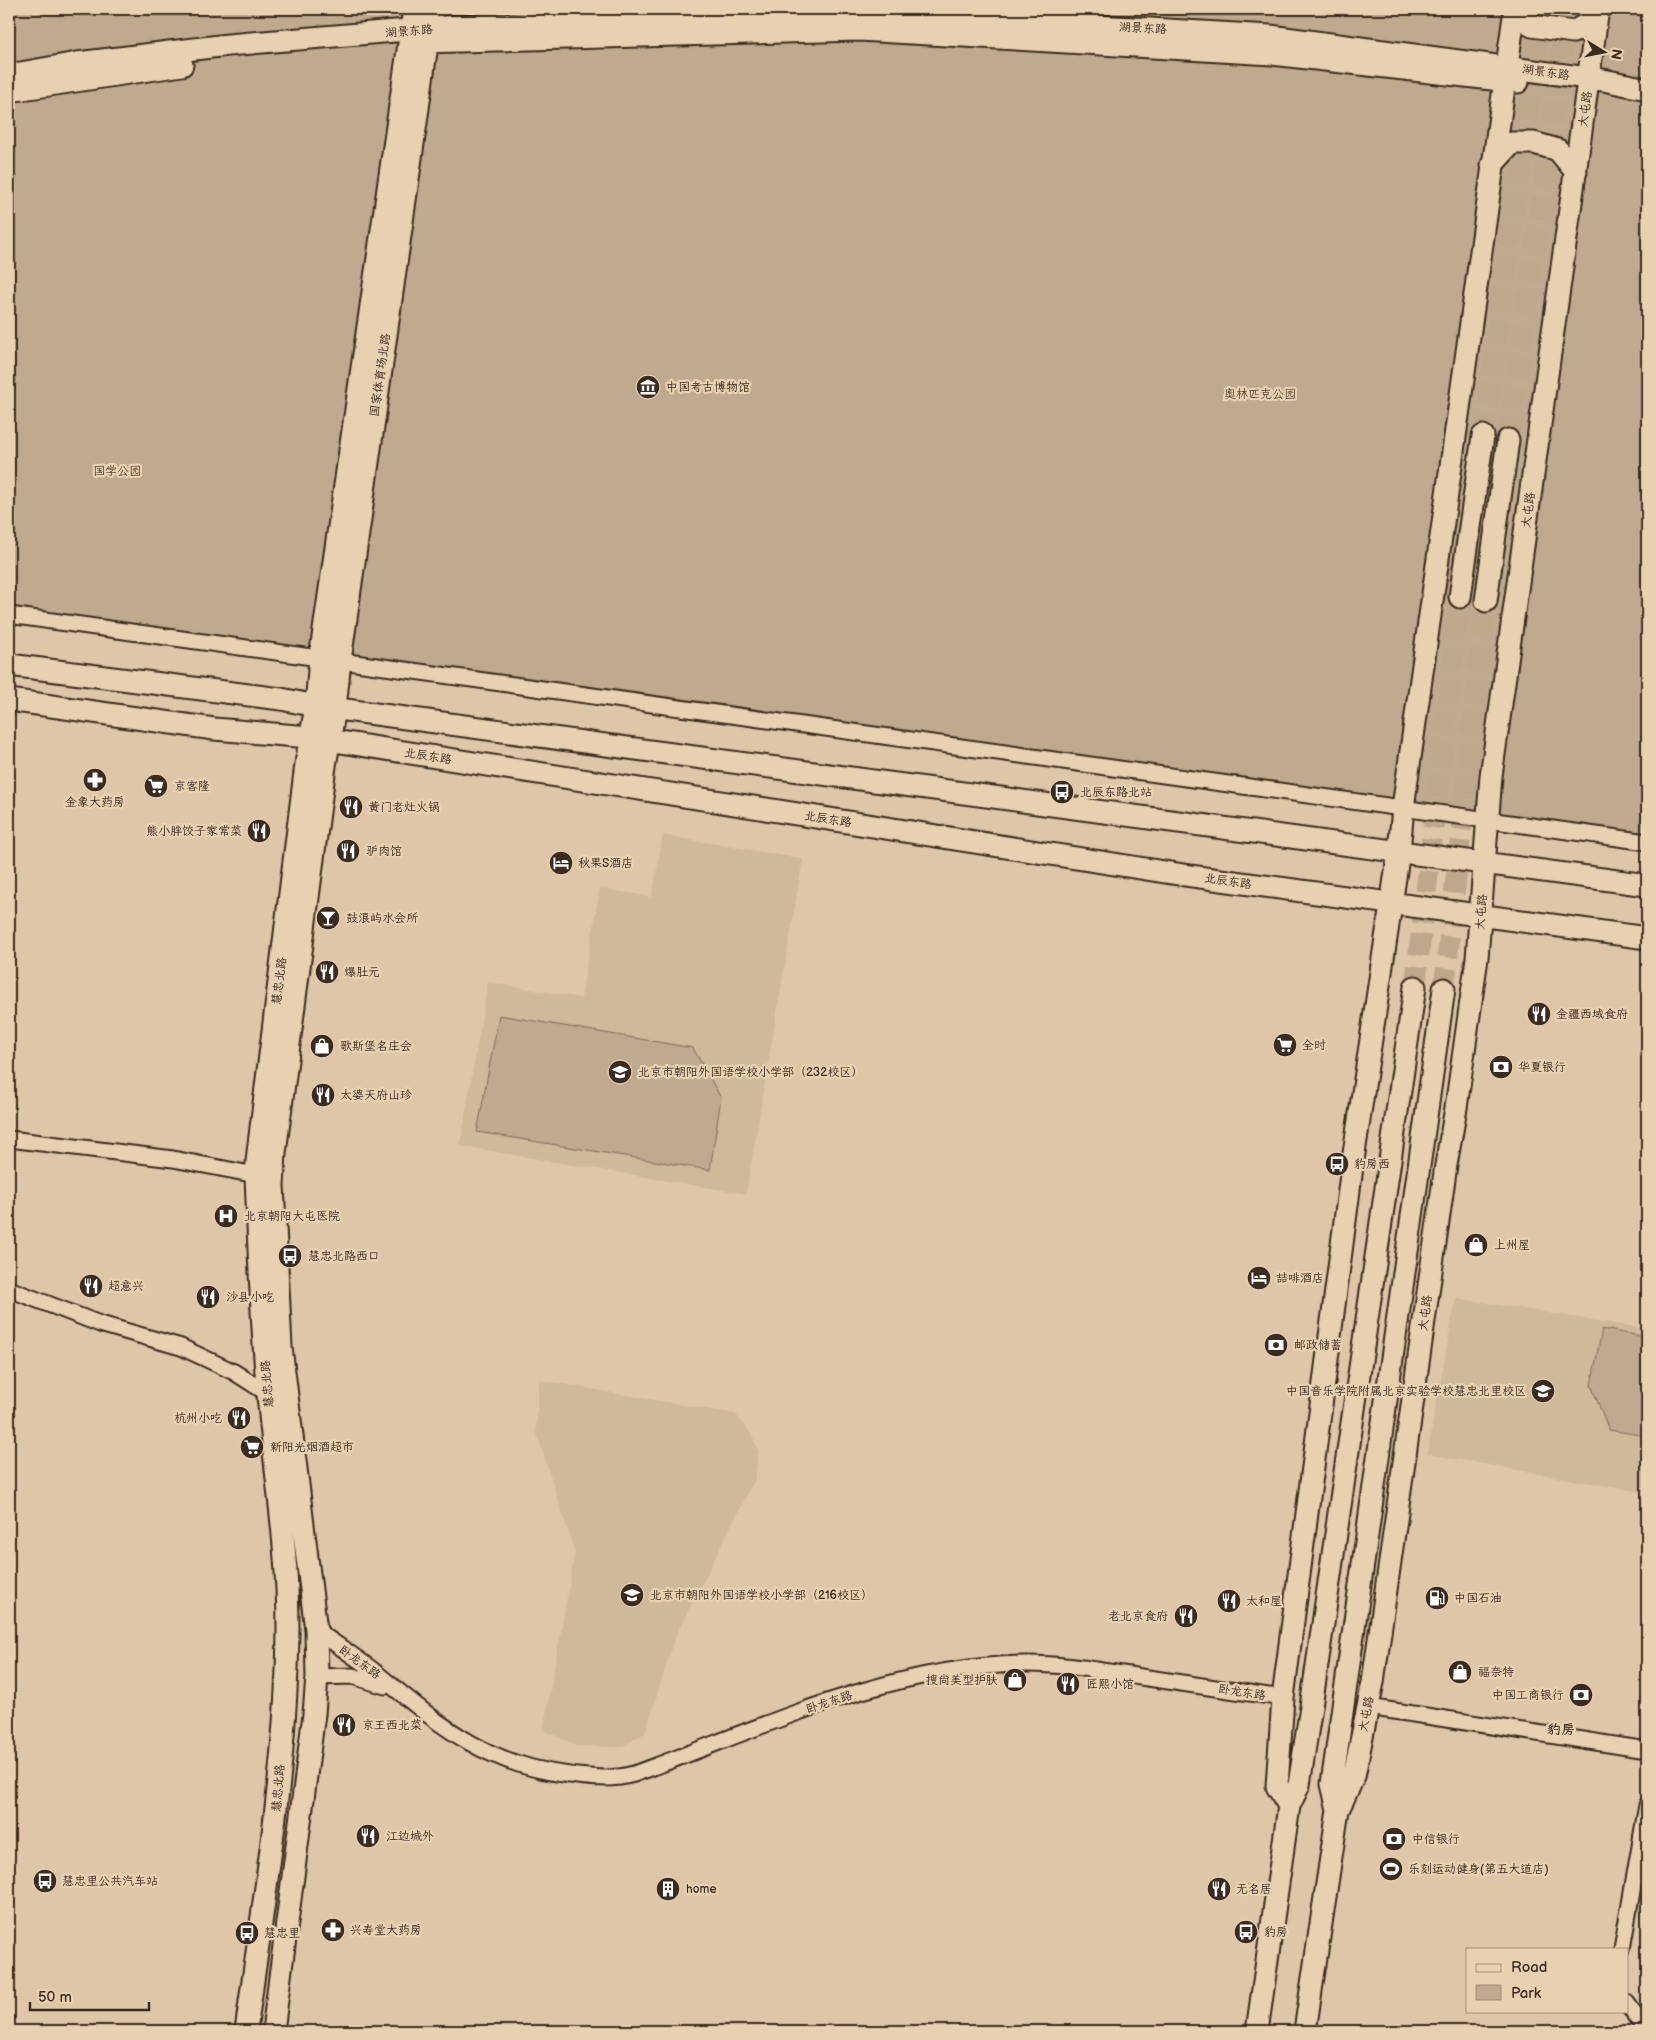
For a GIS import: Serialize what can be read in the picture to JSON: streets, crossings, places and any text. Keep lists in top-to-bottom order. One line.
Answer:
{"streets":{"street":["湖景东路","大屯路","国家体育场北路","北辰东路","慧忠北路","卧龙东路"]},"crossings":[["湖景东路","大屯路"],["湖景东路","国家体育场北路"],["大屯路","北辰东路"],["国家体育场北路","北辰东路"],["国家体育场北路","慧忠北路"],["北辰东路","慧忠北路"],["慧忠北路","卧龙东路"]],"districts":["豹房"],"parks":["奥林匹克公园","国学公园"],"places":{"museum":["中国考古博物馆"],"pharmacy":["金象大药房","兴寿堂大药房"],"supermarket":["京客隆","全时","新阳光烟酒超市"],"bus stop":["北辰东路北站","豹房西","慧忠北路西口","慧忠里公共汽车站","豹房","慧忠里"],"restaurant":["黄门老灶火锅","熊小胖饺子家常菜","驴肉馆","爆肚元","金疆西域食府","太婆天府山珍","超意兴","沙县小吃","杭州小吃","太和屋","老北京食府","匠熙小馆","京王西北菜","江边城外","无名居"],"hotel":["秋果S酒店","喆啡酒店"],"bar":["鼓浪屿水会所"],"shop":["歌斯堡名庄会","上州屋","福奈特","搜尚美型护肤"],"bank":["华夏银行","邮政储蓄","中国工商银行","中信银行"],"school or university":["北京市朝阳外国语学校小学部（232校区）","中国音乐学院附属北京实验学校慧忠北里校区","北京市朝阳外国语学校小学部（216校区）"],"hospital":["北京朝阳大屯医院"],"fuel station":["中国石油"],"sports":["乐刻运动健身(第五大道店)"],"building":["home"]},"legend":["Road","Park"],"scale_bar":"50 m","north":"right"}
